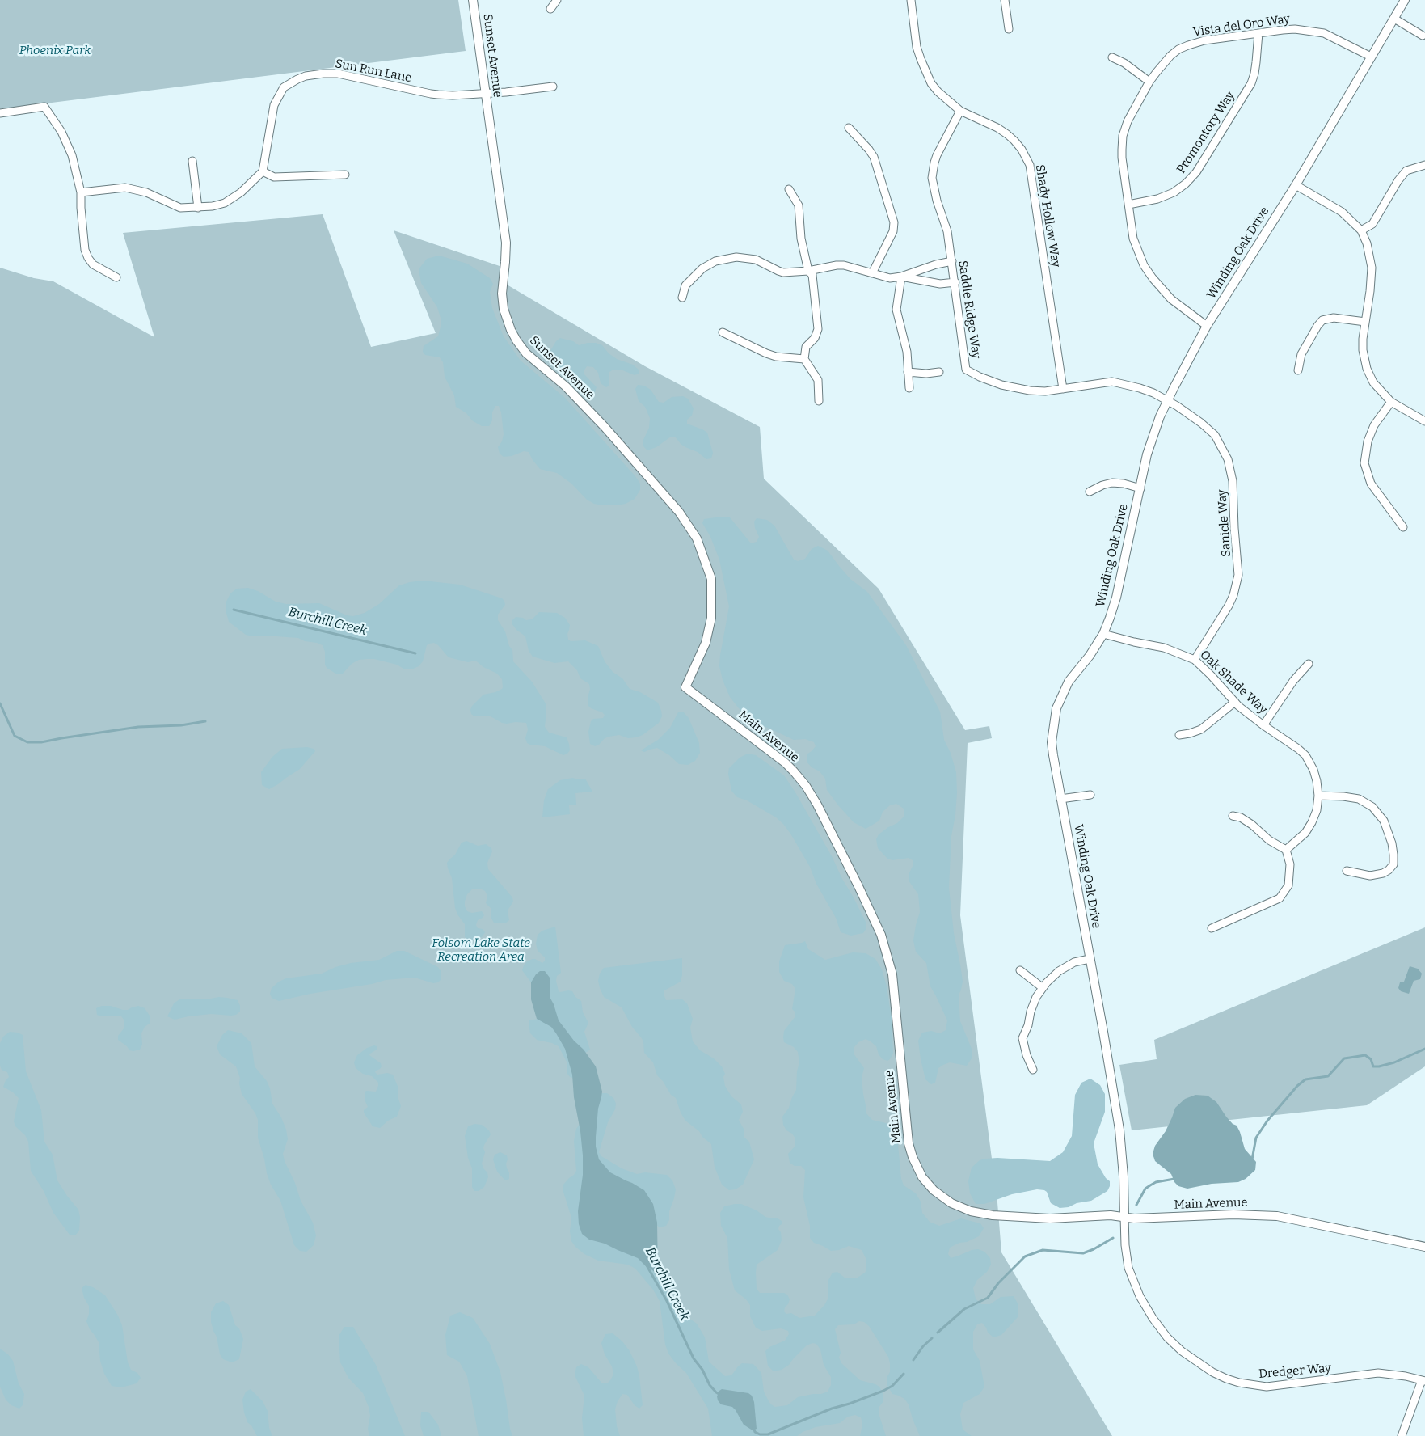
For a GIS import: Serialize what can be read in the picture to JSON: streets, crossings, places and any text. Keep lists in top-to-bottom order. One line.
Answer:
{"streets":{"street":["Vista del Oro Way","Sunset Avenue","Sun Run Lane","Promontory Way","Shady Hollow Way","Winding Oak Drive","Saddle Ridge Way","Sanicle Way","Oak Shade Way","Main Avenue","Dredger Way"]},"crossings":[["Vista del Oro Way","Promontory Way"],["Vista del Oro Way","Winding Oak Drive"],["Sunset Avenue","Sun Run Lane"],["Sunset Avenue","Main Avenue"],["Shady Hollow Way","Saddle Ridge Way"],["Winding Oak Drive","Saddle Ridge Way"],["Winding Oak Drive","Sanicle Way"],["Winding Oak Drive","Oak Shade Way"],["Winding Oak Drive","Main Avenue"],["Winding Oak Drive","Dredger Way"],["Saddle Ridge Way","Sanicle Way"],["Sanicle Way","Oak Shade Way"],["Main Avenue","Dredger Way"]],"water":["Burchill Creek"],"parks":["Phoenix Park","Folsom Lake State Recreation Area"]}
